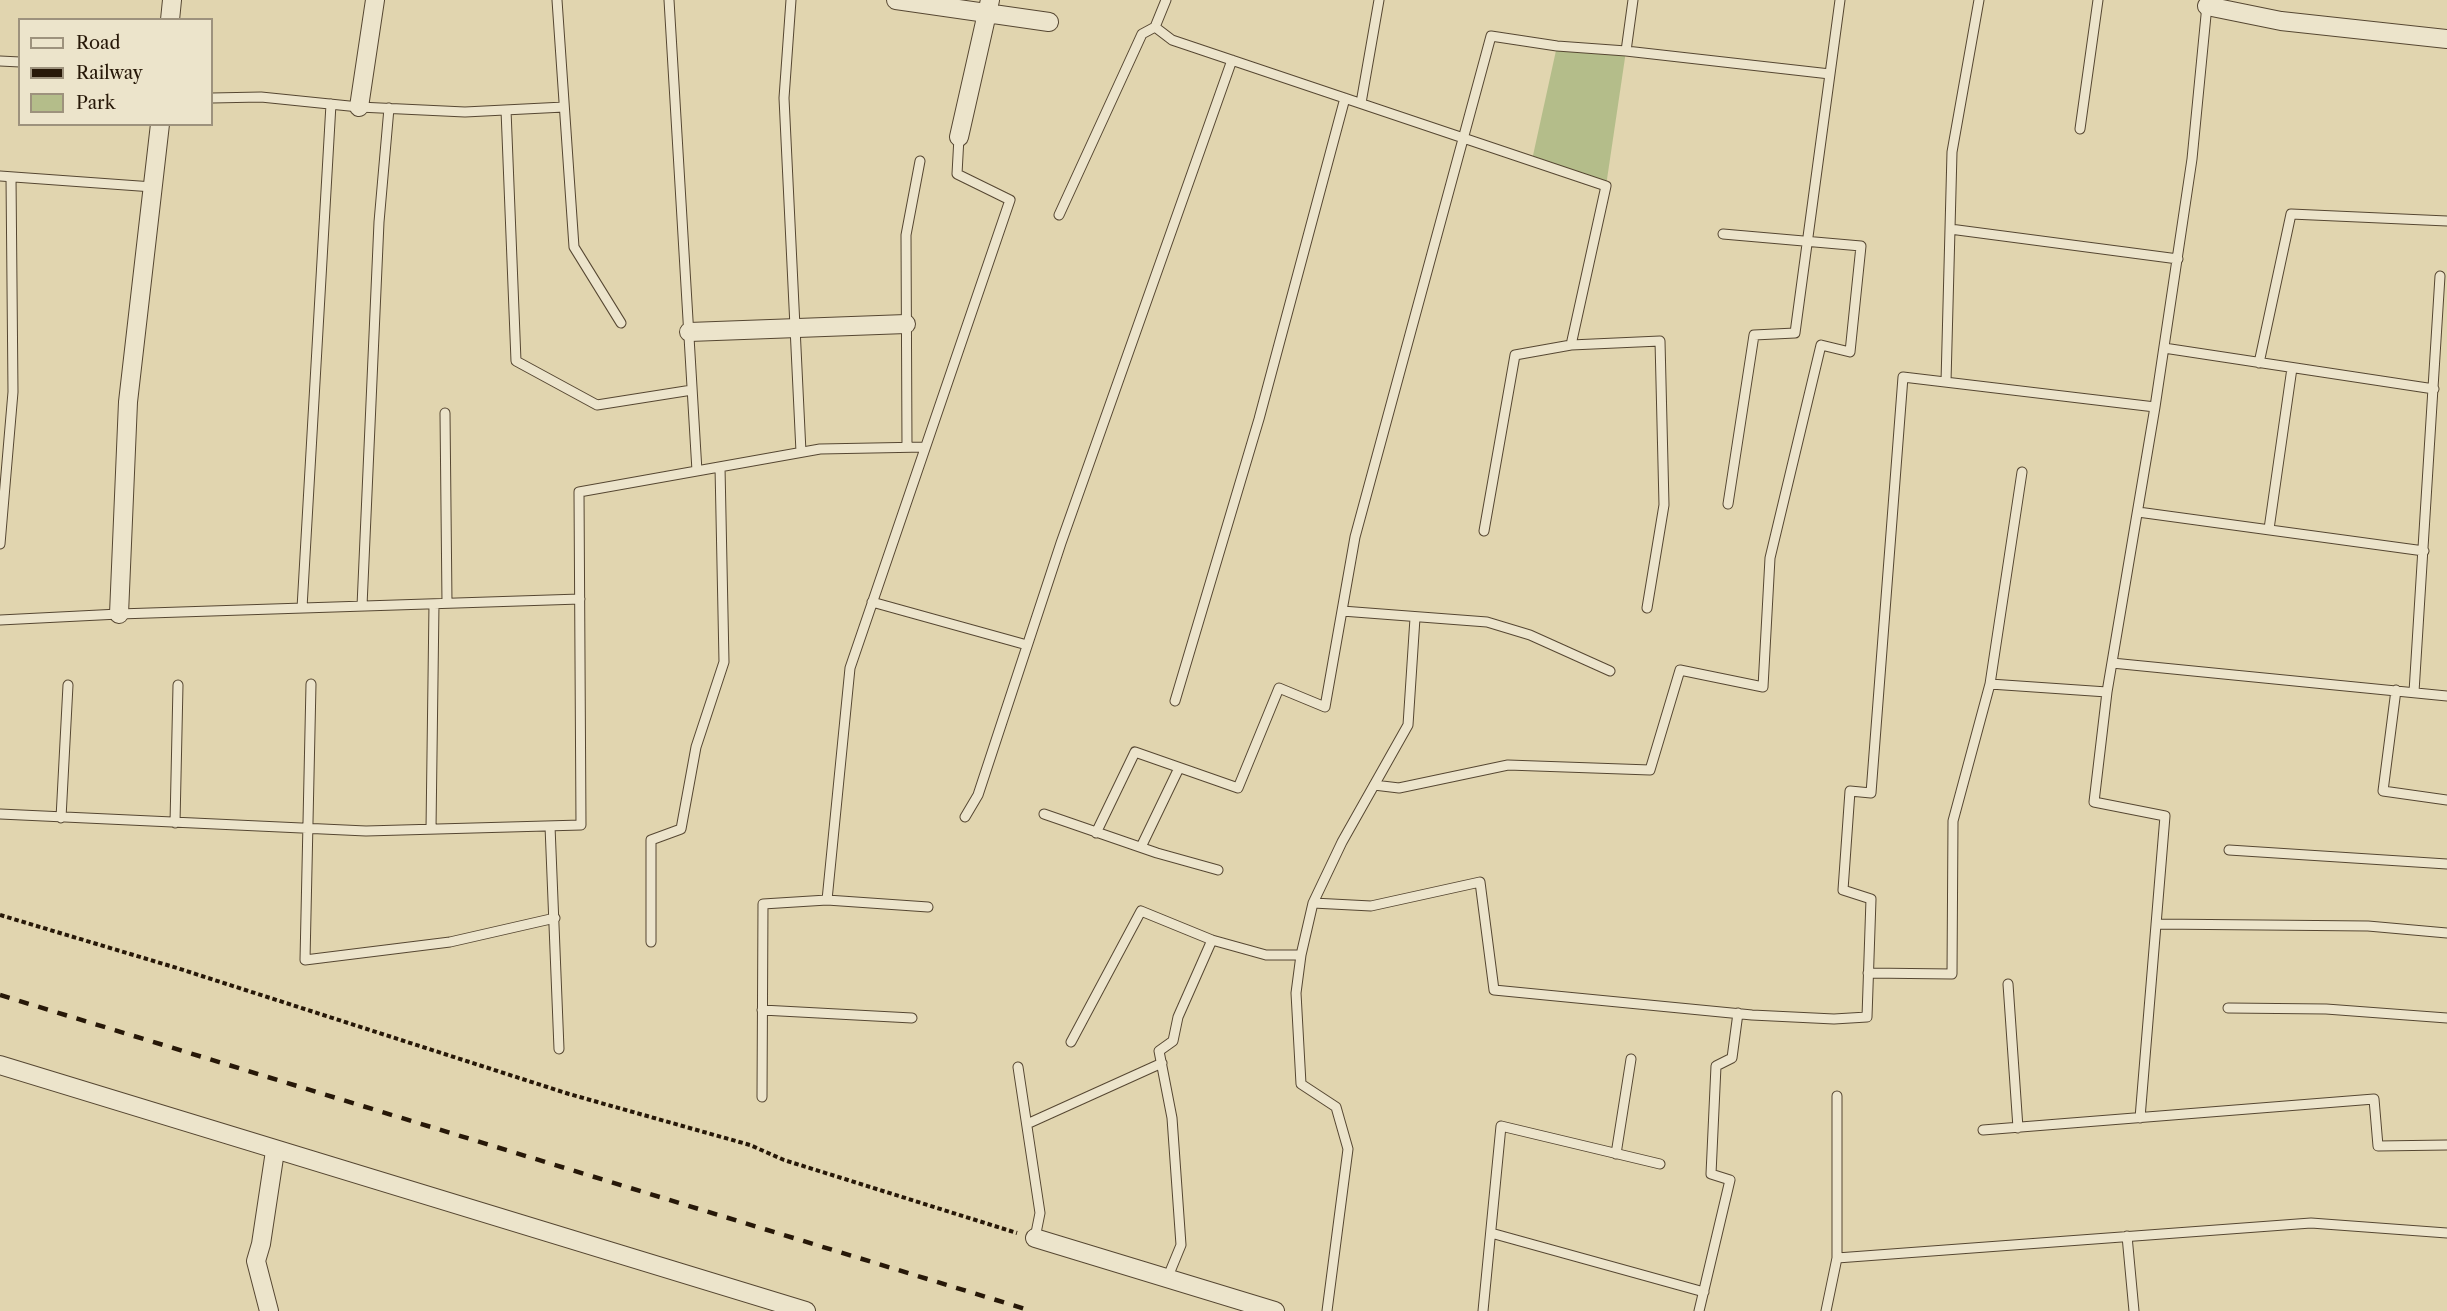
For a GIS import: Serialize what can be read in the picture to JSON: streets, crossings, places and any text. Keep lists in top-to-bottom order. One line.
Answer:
{"legend":["Road","Railway","Park"]}
